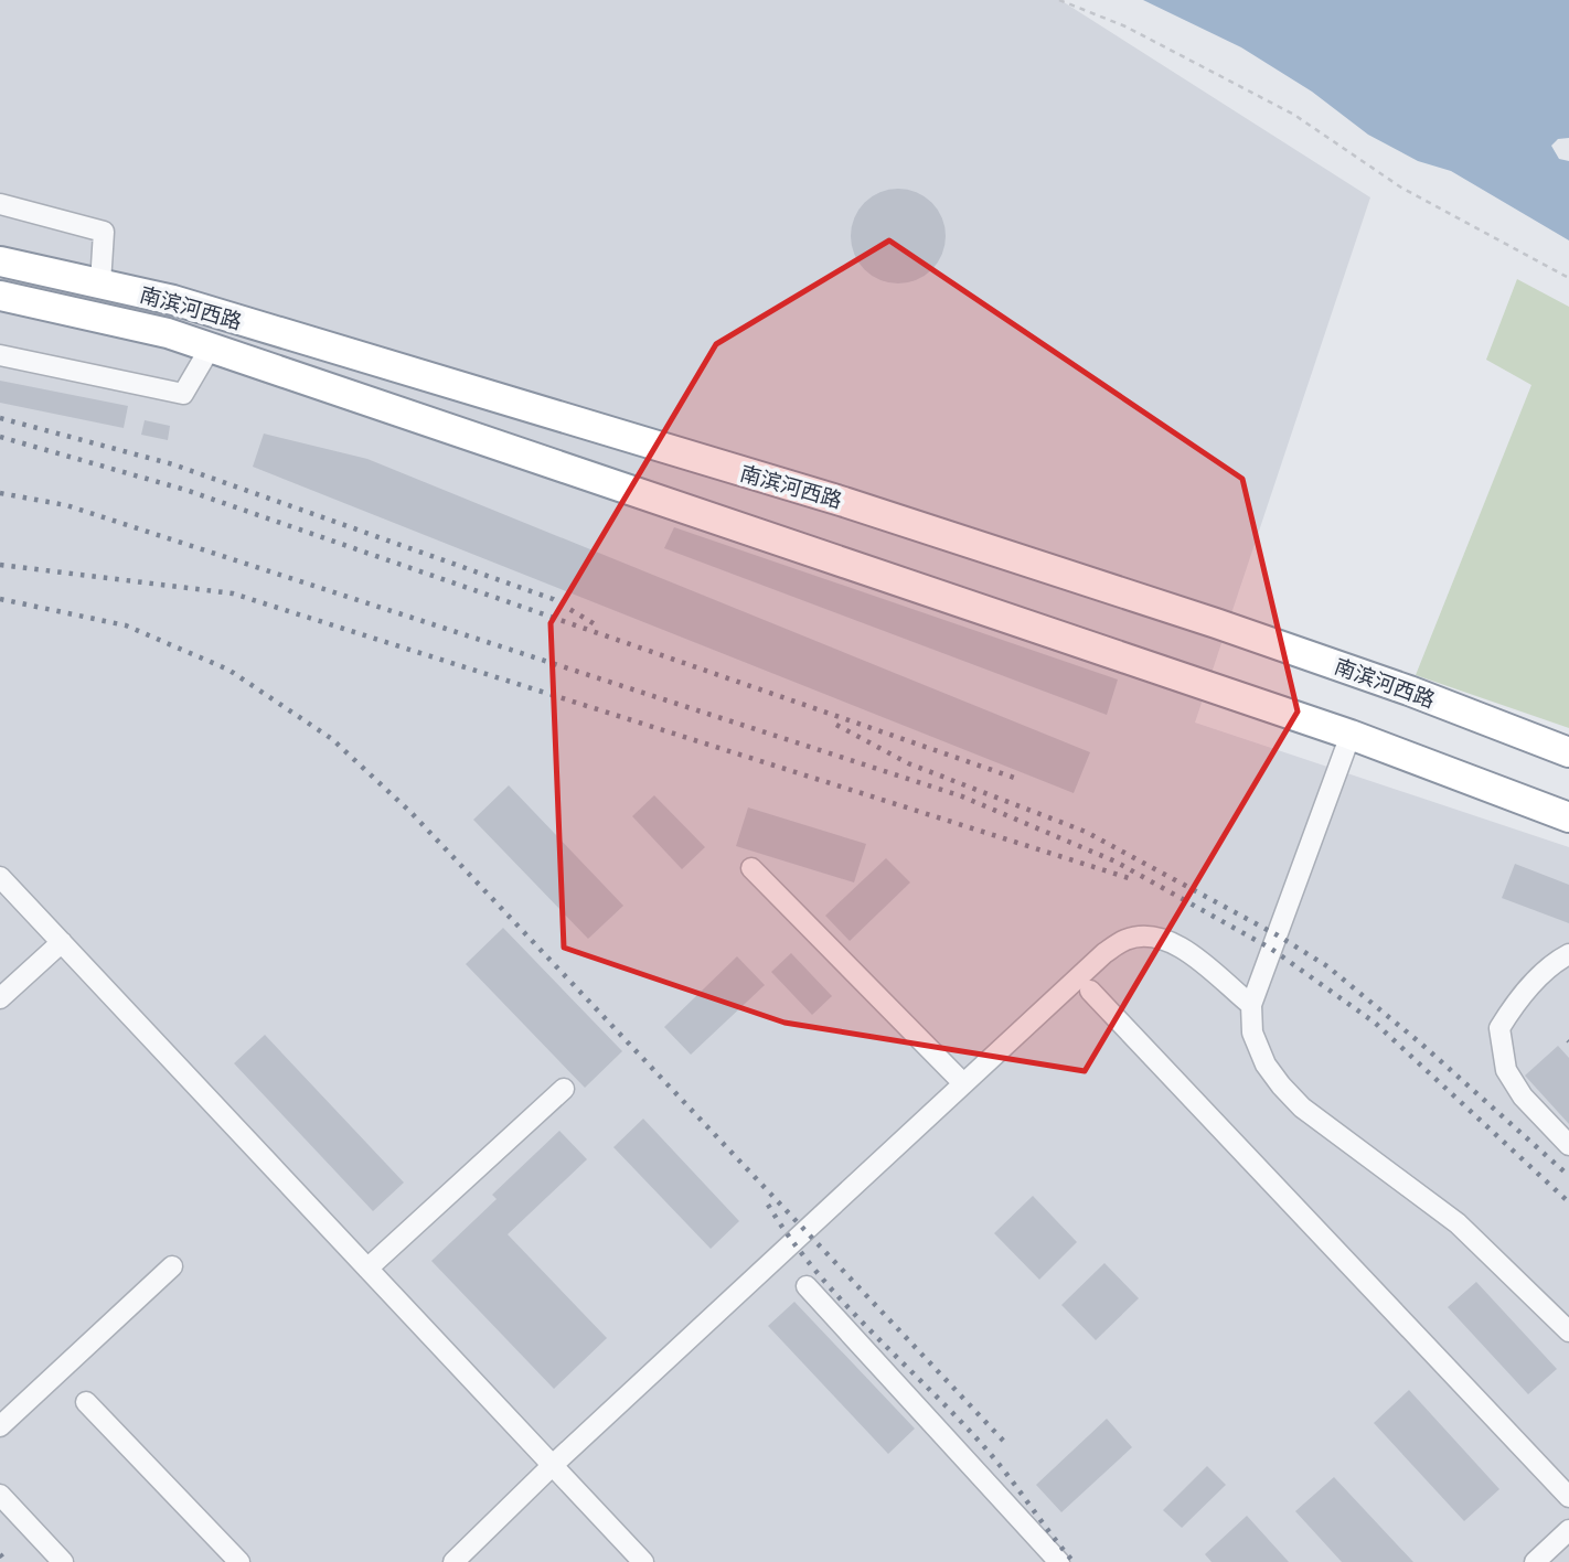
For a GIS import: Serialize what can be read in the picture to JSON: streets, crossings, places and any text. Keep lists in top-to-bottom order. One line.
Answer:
{"streets":{"highway":["南滨河西路"]}}
